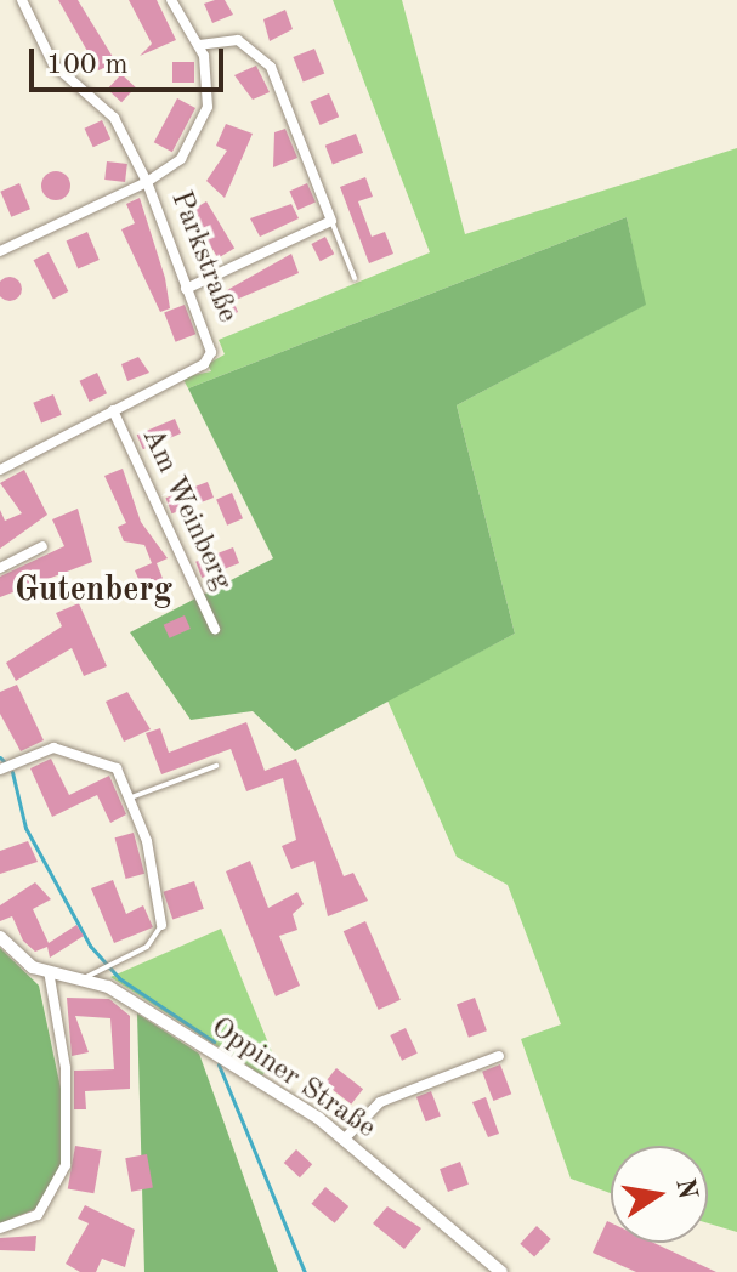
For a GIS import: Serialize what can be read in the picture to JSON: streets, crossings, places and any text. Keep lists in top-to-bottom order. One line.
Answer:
{"streets":{"street":["Parkstraße","Am Weinberg","Oppiner Straße"]},"crossings":[["Parkstraße","Am Weinberg"]],"districts":["Gutenberg"],"scale_bar":"100 m","north":"right"}
